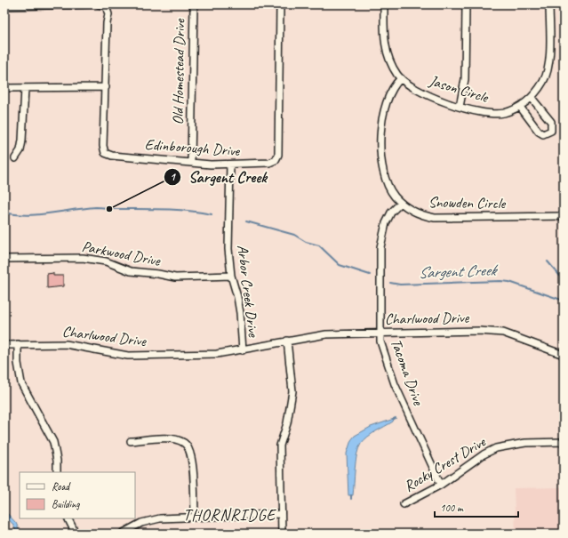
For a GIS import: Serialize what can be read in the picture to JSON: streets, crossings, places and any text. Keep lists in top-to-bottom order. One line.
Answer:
{"streets":{"street":["Old Homestead Drive","Jason Circle","Edinborough Drive","Snowden Circle","Parkwood Drive","Arbor Creek Drive","Charlwood Drive","Tacoma Drive","Rocky Crest Drive"]},"crossings":[["Old Homestead Drive","Edinborough Drive"],["Jason Circle","Snowden Circle"],["Edinborough Drive","Arbor Creek Drive"],["Snowden Circle","Tacoma Drive"],["Parkwood Drive","Arbor Creek Drive"],["Arbor Creek Drive","Charlwood Drive"],["Charlwood Drive","Tacoma Drive"],["Tacoma Drive","Rocky Crest Drive"]],"districts":["THORNRIDGE"],"water":["Sargent Creek"],"places":["Sargent Creek"],"legend":["Road","Building"],"scale_bar":"100 m"}
